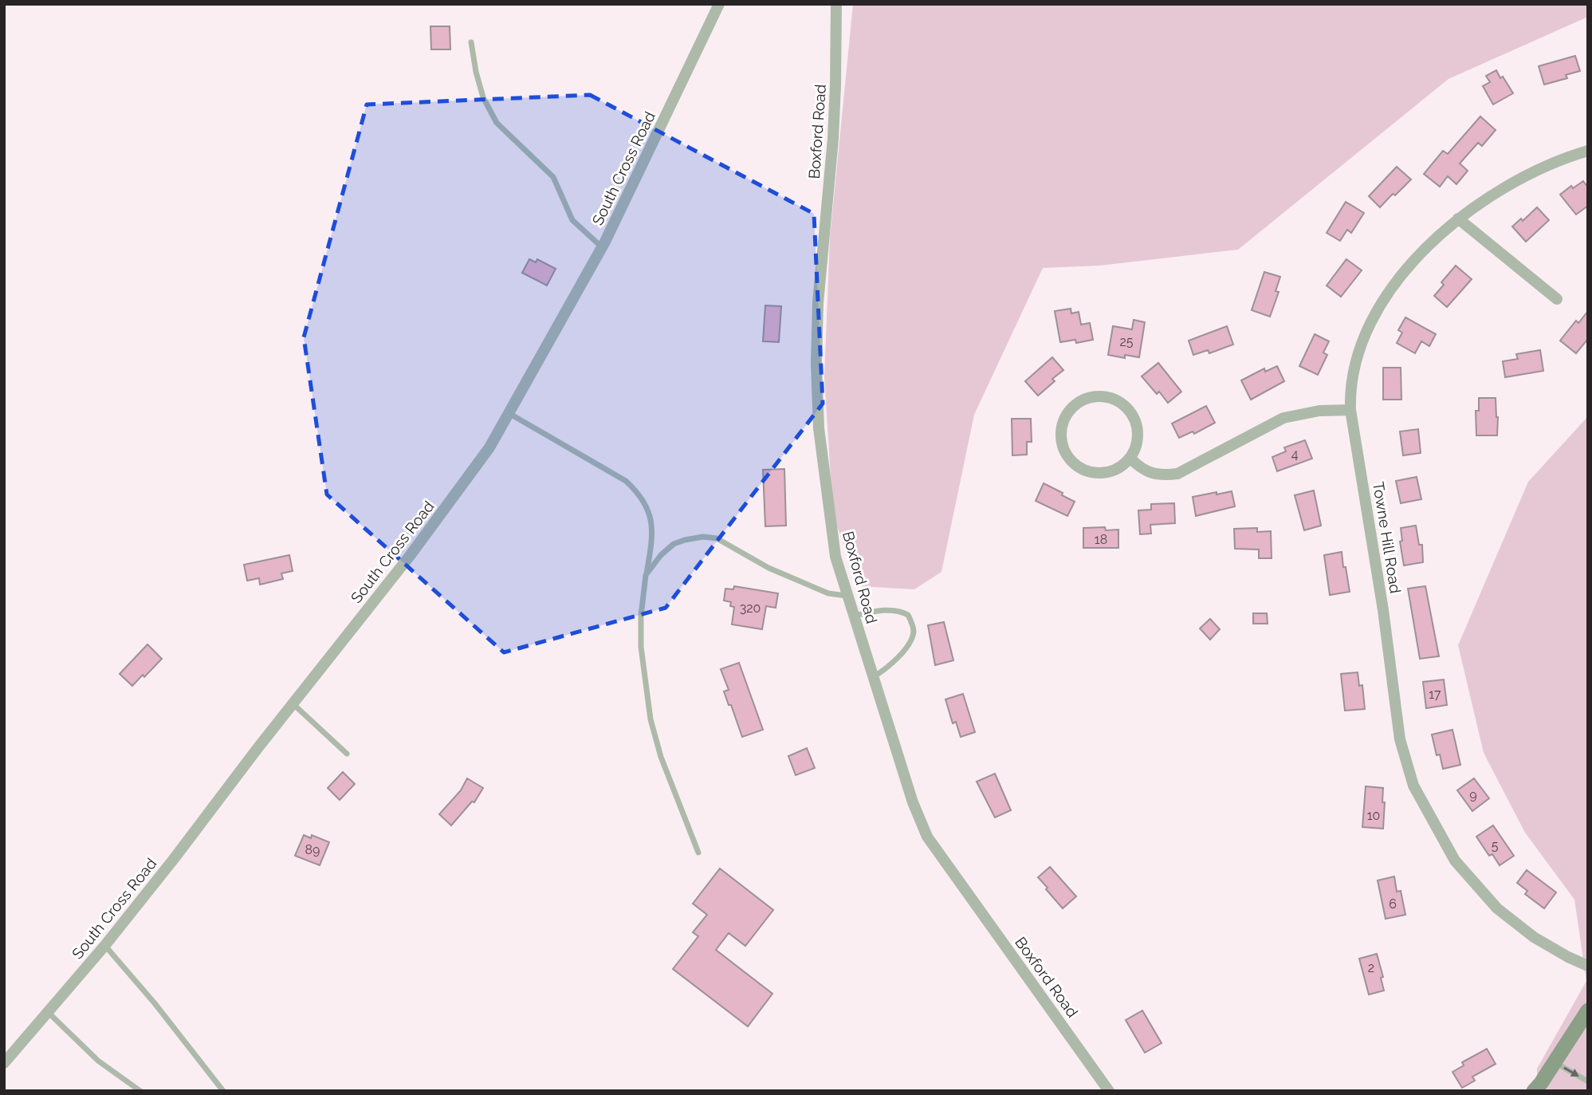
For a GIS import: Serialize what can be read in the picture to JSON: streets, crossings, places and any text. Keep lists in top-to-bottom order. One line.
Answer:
{"streets":{"street":["Boxford Road","South Cross Road","Towne Hill Road"]},"house_numbers":["25","4","18","320","17","9","10","5","89","6","2"]}
